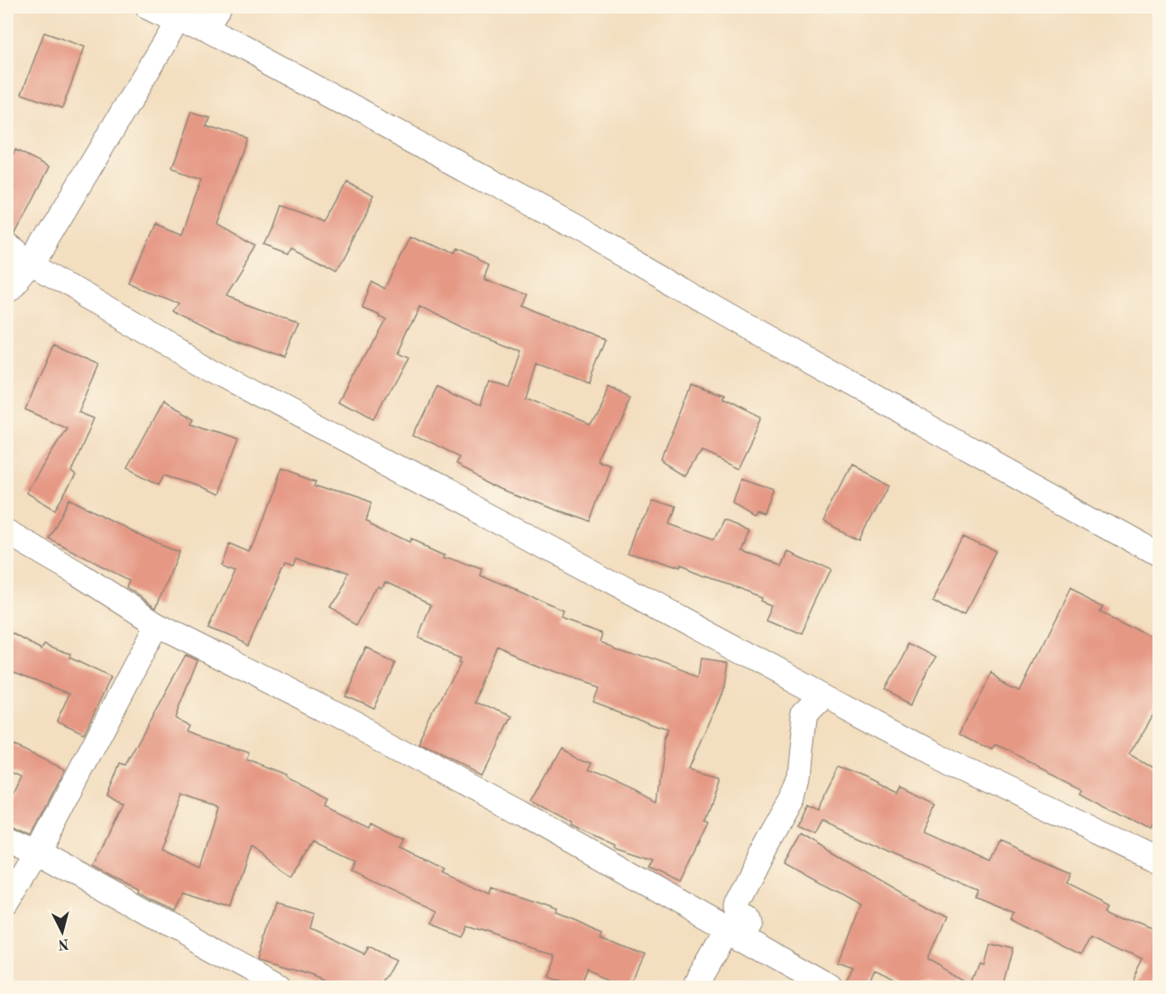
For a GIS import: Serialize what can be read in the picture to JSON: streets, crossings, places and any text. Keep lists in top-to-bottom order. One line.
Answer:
{"north":"bottom"}
